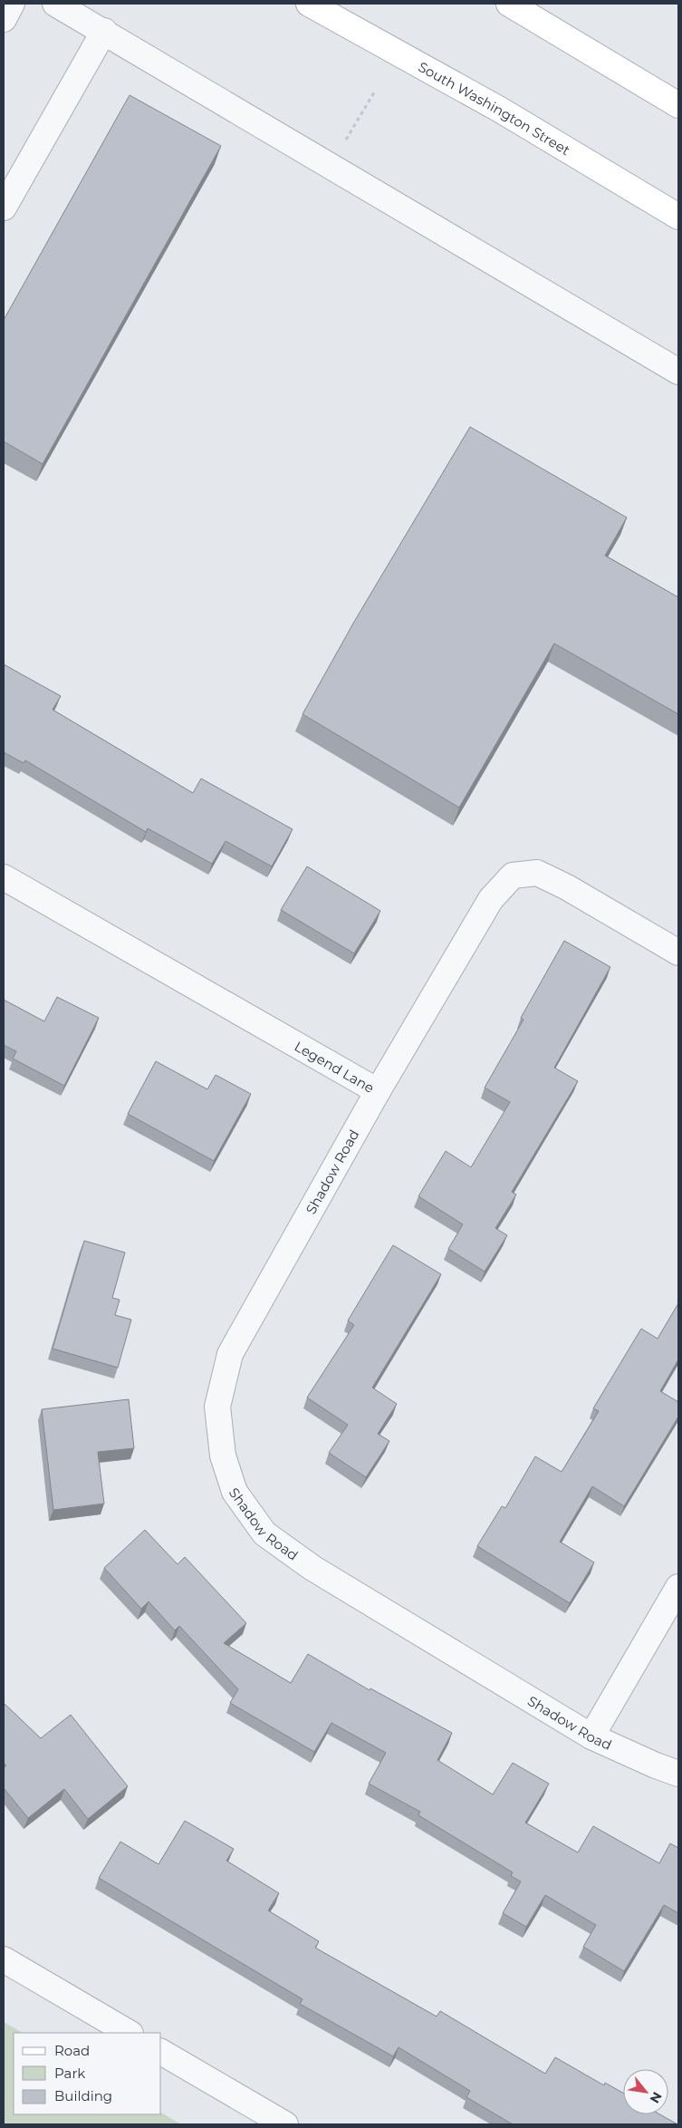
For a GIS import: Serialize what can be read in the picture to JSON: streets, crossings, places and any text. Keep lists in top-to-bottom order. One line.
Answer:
{"streets":{"main road":["South Washington Street"],"street":["Legend Lane","Shadow Road"]},"crossings":[["Legend Lane","Shadow Road"]],"legend":["Road","Park","Building"],"north":"bottom right"}
